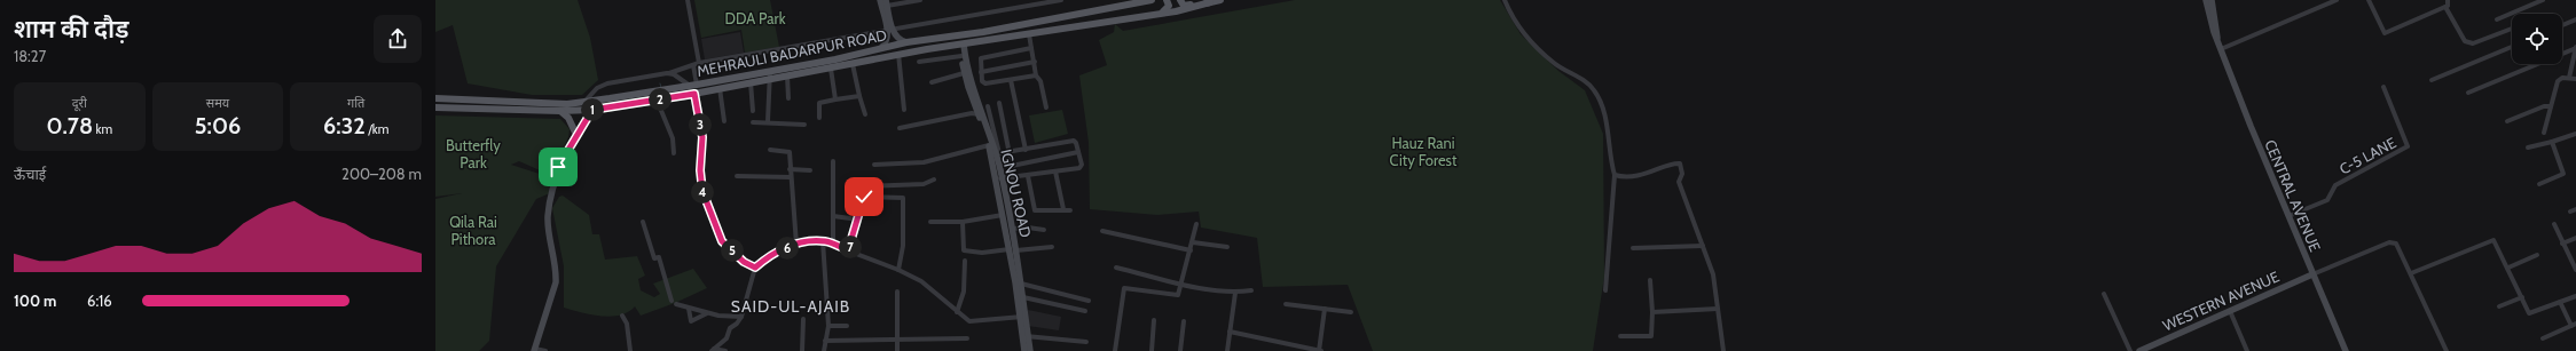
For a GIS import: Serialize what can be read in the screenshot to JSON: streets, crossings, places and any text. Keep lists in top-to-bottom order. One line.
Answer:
{"streets":{"main road":["MEHRAULI BADARPUR ROAD"],"street":["C-5 LANE","IGNOU ROAD","CENTRAL AVENUE","WESTERN AVENUE"]},"crossings":[["MEHRAULI BADARPUR ROAD","IGNOU ROAD"],["C-5 LANE","CENTRAL AVENUE"],["CENTRAL AVENUE","WESTERN AVENUE"]],"districts":["SAID-UL-AJAIB"],"parks":["DDA Park","Hauz Rani City Forest","Butterfly Park","Qila Rai Pithora"],"page":{"heading":["शाम की दौड़","18:27"],"stats":[["दूरी","0.78 km"],["समय","5:06"],["गति","6:32 /km"]],"pins":["2","1","3","4","7","6","5"],"chart":["ऊँचाई","200–208 m"],"list":[{"name":"100 m","note":"6:16"}]}}
